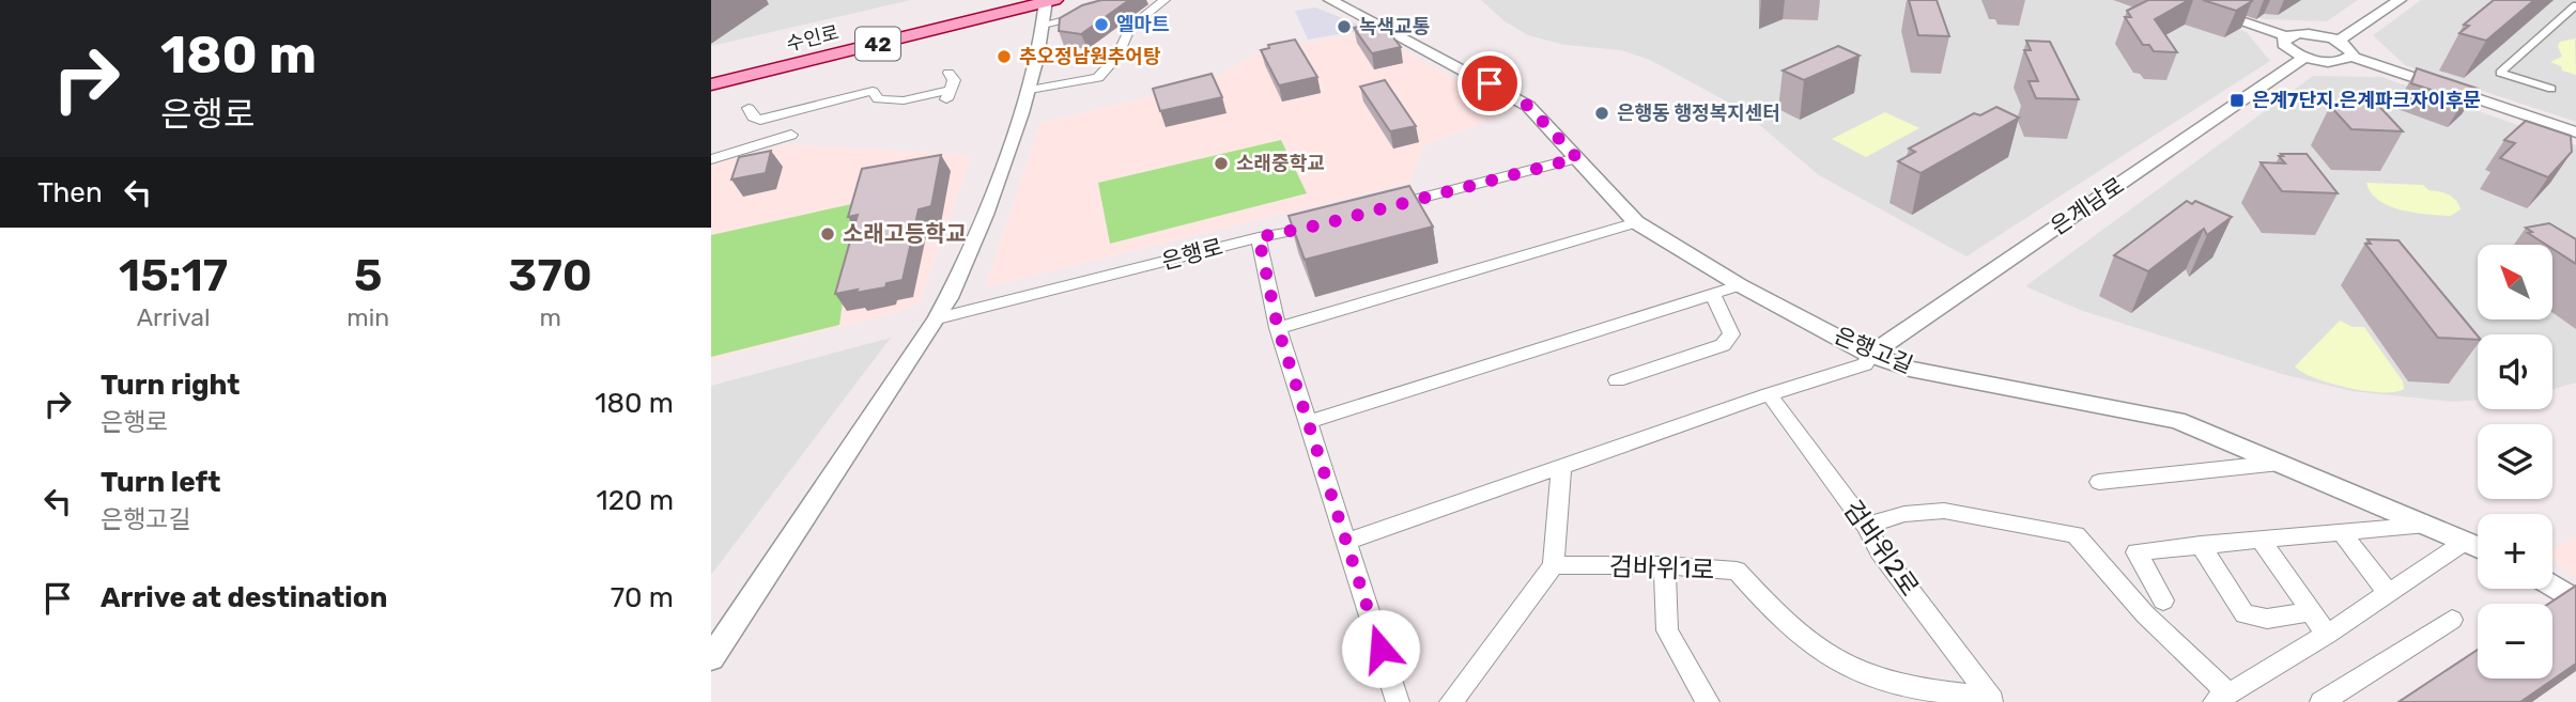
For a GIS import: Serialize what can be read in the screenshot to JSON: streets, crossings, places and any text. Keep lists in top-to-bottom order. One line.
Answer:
{"streets":{"main road":["수인로","42"],"street":["은계남로","은행로","은행고길","검바위2로","검바위1로"]},"crossings":[["은계남로","은행고길"],["검바위2로","검바위1로"]],"places":{"other":["엘마트","녹색교통","추오정남원추어탕","은행동 행정복지센터","소래중학교","소래고등학교"],"transit":["은계7단지.은계파크자이후문"]},"north":"top left","page":{"turn":["180 m","은행로"],"then":"Then","eta":["15:17","Arrival","5","min","370","m"],"map_buttons":["+","−"],"list":[{"name":"Turn right","note":"은행로","value":"180 m"},{"name":"Turn left","note":"은행고길","value":"120 m"},{"name":"Arrive at destination","value":"70 m"}]}}
